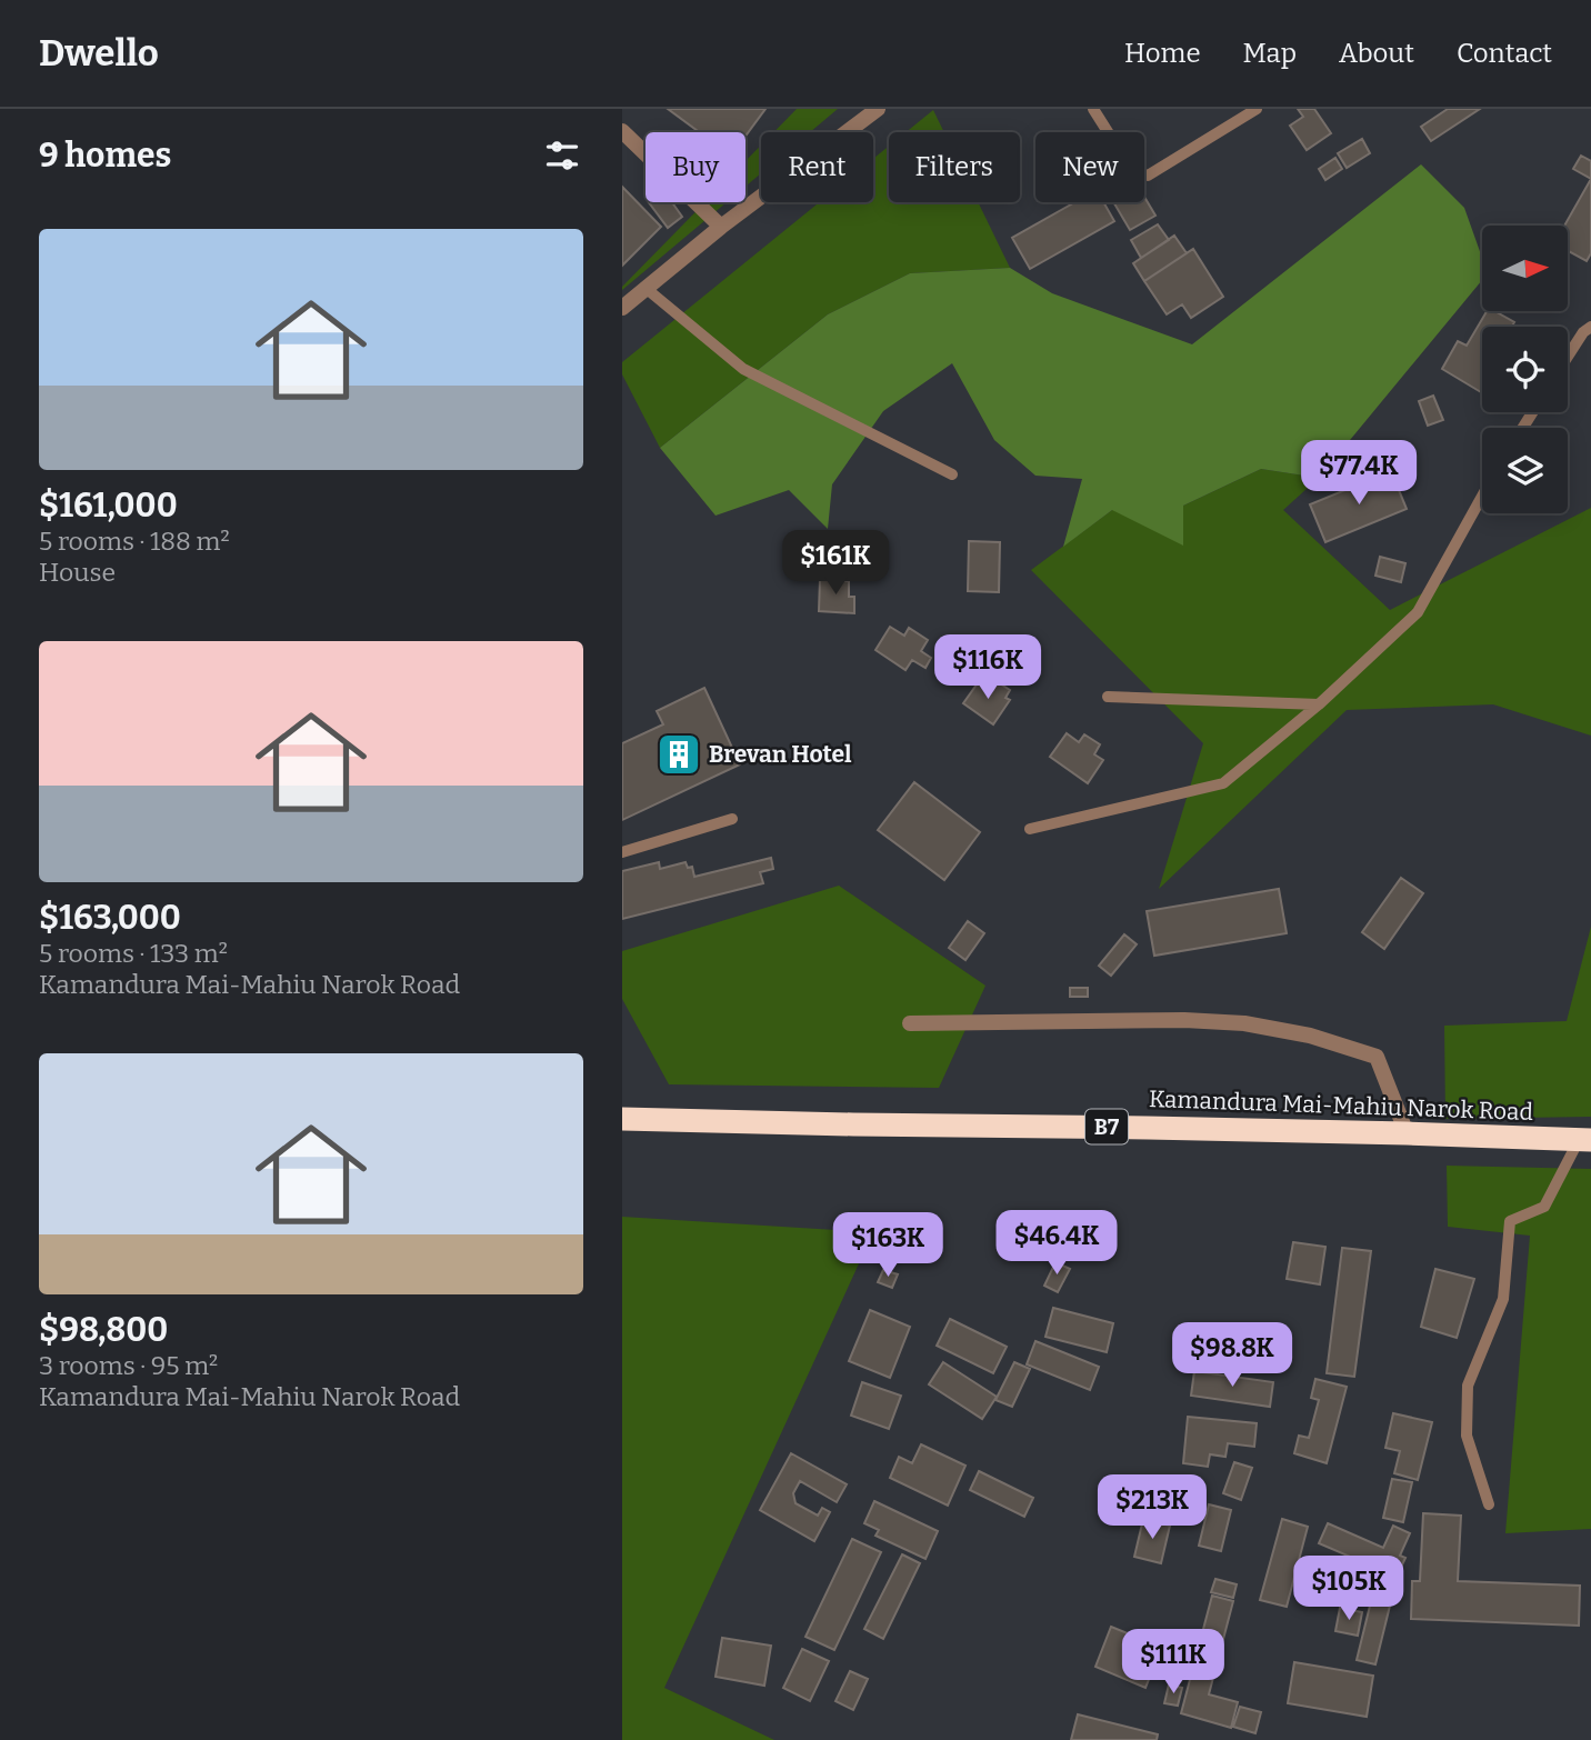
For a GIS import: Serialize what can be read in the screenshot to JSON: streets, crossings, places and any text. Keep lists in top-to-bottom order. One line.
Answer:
{"streets":{"highway":["Kamandura Mai-Mahiu Narok Road","B7"]},"places":{"building":["Brevan Hotel"]},"north":"right","page":{"header":"Dwello","nav":["Home","Map","About","Contact"],"heading":"9 homes","chip":["Buy","Rent","Filters","New"],"list":[{"name":"$161,000","note":"5 rooms · 188 m² · House"},{"name":"$163,000","note":"5 rooms · 133 m² · Kamandura Mai-Mahiu Narok Road"},{"name":"$98,800","note":"3 rooms · 95 m² · Kamandura Mai-Mahiu Narok Road"}],"price":["$77.4K","$161K","$116K","$46.4K","$163K","$98.8K","$213K","$105K","$111K"]}}
